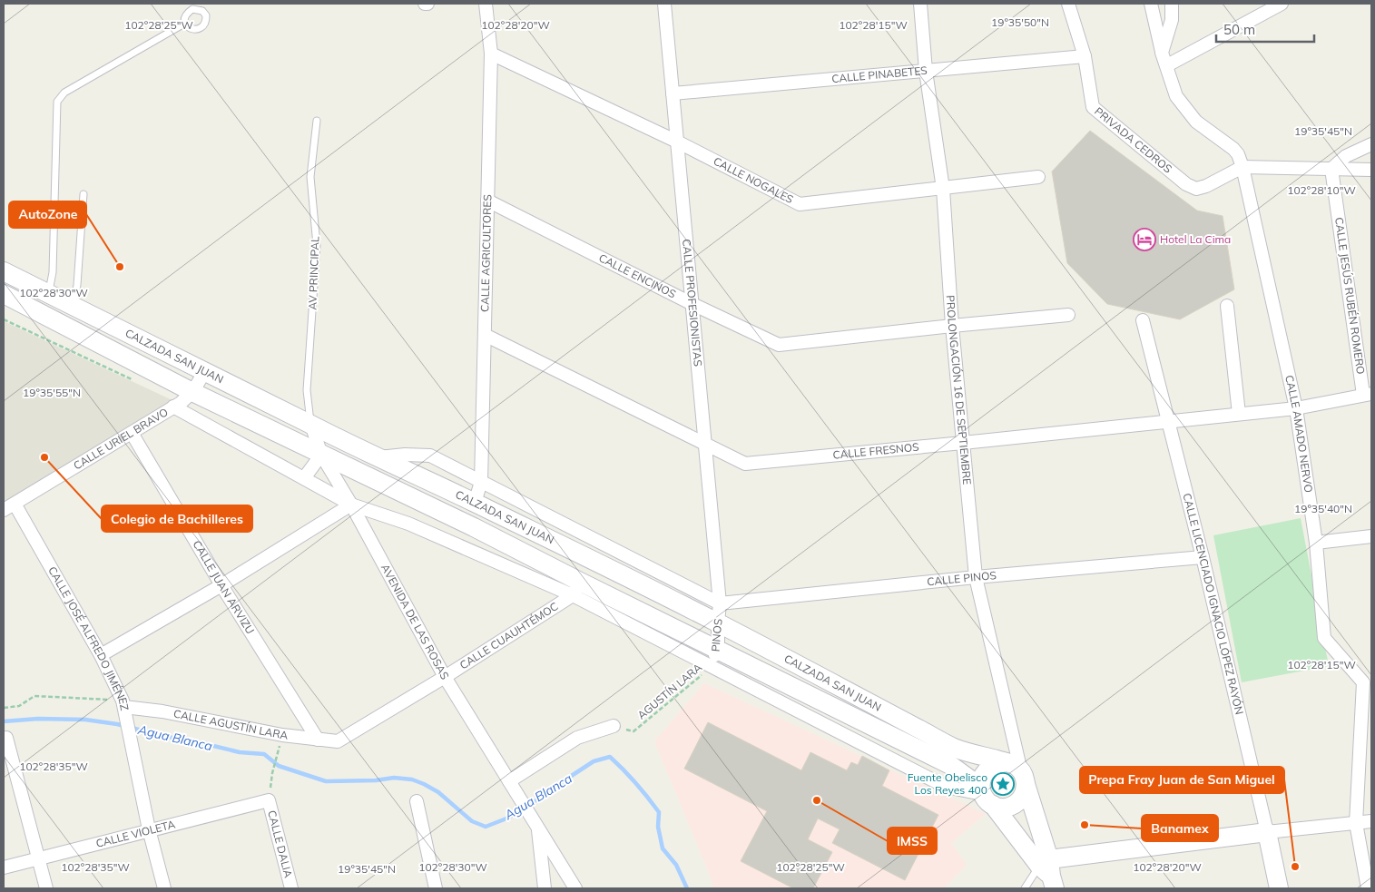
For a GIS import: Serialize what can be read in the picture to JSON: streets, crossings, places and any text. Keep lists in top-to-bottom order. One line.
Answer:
{"streets":{"main road":["CALZADA SAN JUAN","CALLE LICENCIADO IGNACIO LÓPEZ RAYÓN"],"street":["CALLE PINABETES","PRIVADA CEDROS","CALLE NOGALES","CALLE AGRICULTORES","CALLE ENCINOS","CALLE JESÚS RUBÉN ROMERO","CALLE PROFESIONISTAS","PROLONGACIÓN 16 DE SEPTIEMBRE","CALLE AMADO NERVO","CALLE URIEL BRAVO","CALLE FRESNOS","CALLE PINOS","CALLE JUAN ARVIZU","AVENIDA DE LAS ROSAS","PINOS","CALLE CUAUHTÉMOC","CALLE JOSÉ ALFREDO JIMÉNEZ","CALLE AGUSTÍN LARA","CALLE VIOLETA","CALLE DALIA"],"lane":["AV PRINCIPAL"],"path":["AGUSTÍN LARA"]},"crossings":[["CALLE PINABETES","PRIVADA CEDROS"],["CALLE PINABETES","CALLE PROFESIONISTAS"],["CALLE PINABETES","PROLONGACIÓN 16 DE SEPTIEMBRE"],["PRIVADA CEDROS","CALLE AMADO NERVO"],["CALLE NOGALES","CALLE AGRICULTORES"],["CALLE NOGALES","CALLE PROFESIONISTAS"],["CALLE NOGALES","PROLONGACIÓN 16 DE SEPTIEMBRE"],["CALLE AGRICULTORES","CALLE ENCINOS"],["CALLE AGRICULTORES","CALZADA SAN JUAN"],["CALLE AGRICULTORES","CALLE FRESNOS"],["AV PRINCIPAL","CALZADA SAN JUAN"],["AV PRINCIPAL","AVENIDA DE LAS ROSAS"],["CALLE ENCINOS","CALLE PROFESIONISTAS"],["CALLE ENCINOS","PROLONGACIÓN 16 DE SEPTIEMBRE"],["CALLE JESÚS RUBÉN ROMERO","CALLE FRESNOS"],["CALLE PROFESIONISTAS","CALLE FRESNOS"],["CALLE PROFESIONISTAS","CALLE PINOS"],["CALLE PROFESIONISTAS","PINOS"],["CALZADA SAN JUAN","PROLONGACIÓN 16 DE SEPTIEMBRE"],["CALZADA SAN JUAN","CALLE URIEL BRAVO"],["CALZADA SAN JUAN","AVENIDA DE LAS ROSAS"],["CALZADA SAN JUAN","PINOS"],["CALZADA SAN JUAN","CALLE CUAUHTÉMOC"],["PROLONGACIÓN 16 DE SEPTIEMBRE","CALLE FRESNOS"],["PROLONGACIÓN 16 DE SEPTIEMBRE","CALLE PINOS"],["CALLE AMADO NERVO","CALLE FRESNOS"],["CALLE URIEL BRAVO","CALLE JUAN ARVIZU"],["CALLE URIEL BRAVO","CALLE JOSÉ ALFREDO JIMÉNEZ"],["CALLE FRESNOS","CALLE LICENCIADO IGNACIO LÓPEZ RAYÓN"],["CALLE PINOS","CALLE LICENCIADO IGNACIO LÓPEZ RAYÓN"],["CALLE PINOS","PINOS"],["CALLE JUAN ARVIZU","CALLE AGUSTÍN LARA"],["AVENIDA DE LAS ROSAS","CALLE CUAUHTÉMOC"],["PINOS","AGUSTÍN LARA"],["CALLE CUAUHTÉMOC","CALLE AGUSTÍN LARA"],["CALLE JOSÉ ALFREDO JIMÉNEZ","CALLE AGUSTÍN LARA"],["CALLE JOSÉ ALFREDO JIMÉNEZ","CALLE VIOLETA"],["CALLE VIOLETA","CALLE DALIA"]],"water":["Agua Blanca"],"places":{"hotel":["Hotel La Cima"],"other":["AutoZone","Colegio de Bachilleres","IMSS","Banamex","Prepa Fray Juan de San Miguel"],"place":["Fuente Obelisco Los Reyes 400"]},"scale_bar":"50 m","coordinates":["19°35'50\"N","102°28'25\"W","102°28'20\"W","102°28'15\"W","19°35'45\"N","102°28'10\"W","102°28'30\"W","19°35'55\"N","19°35'40\"N","102°28'35\"W"]}
